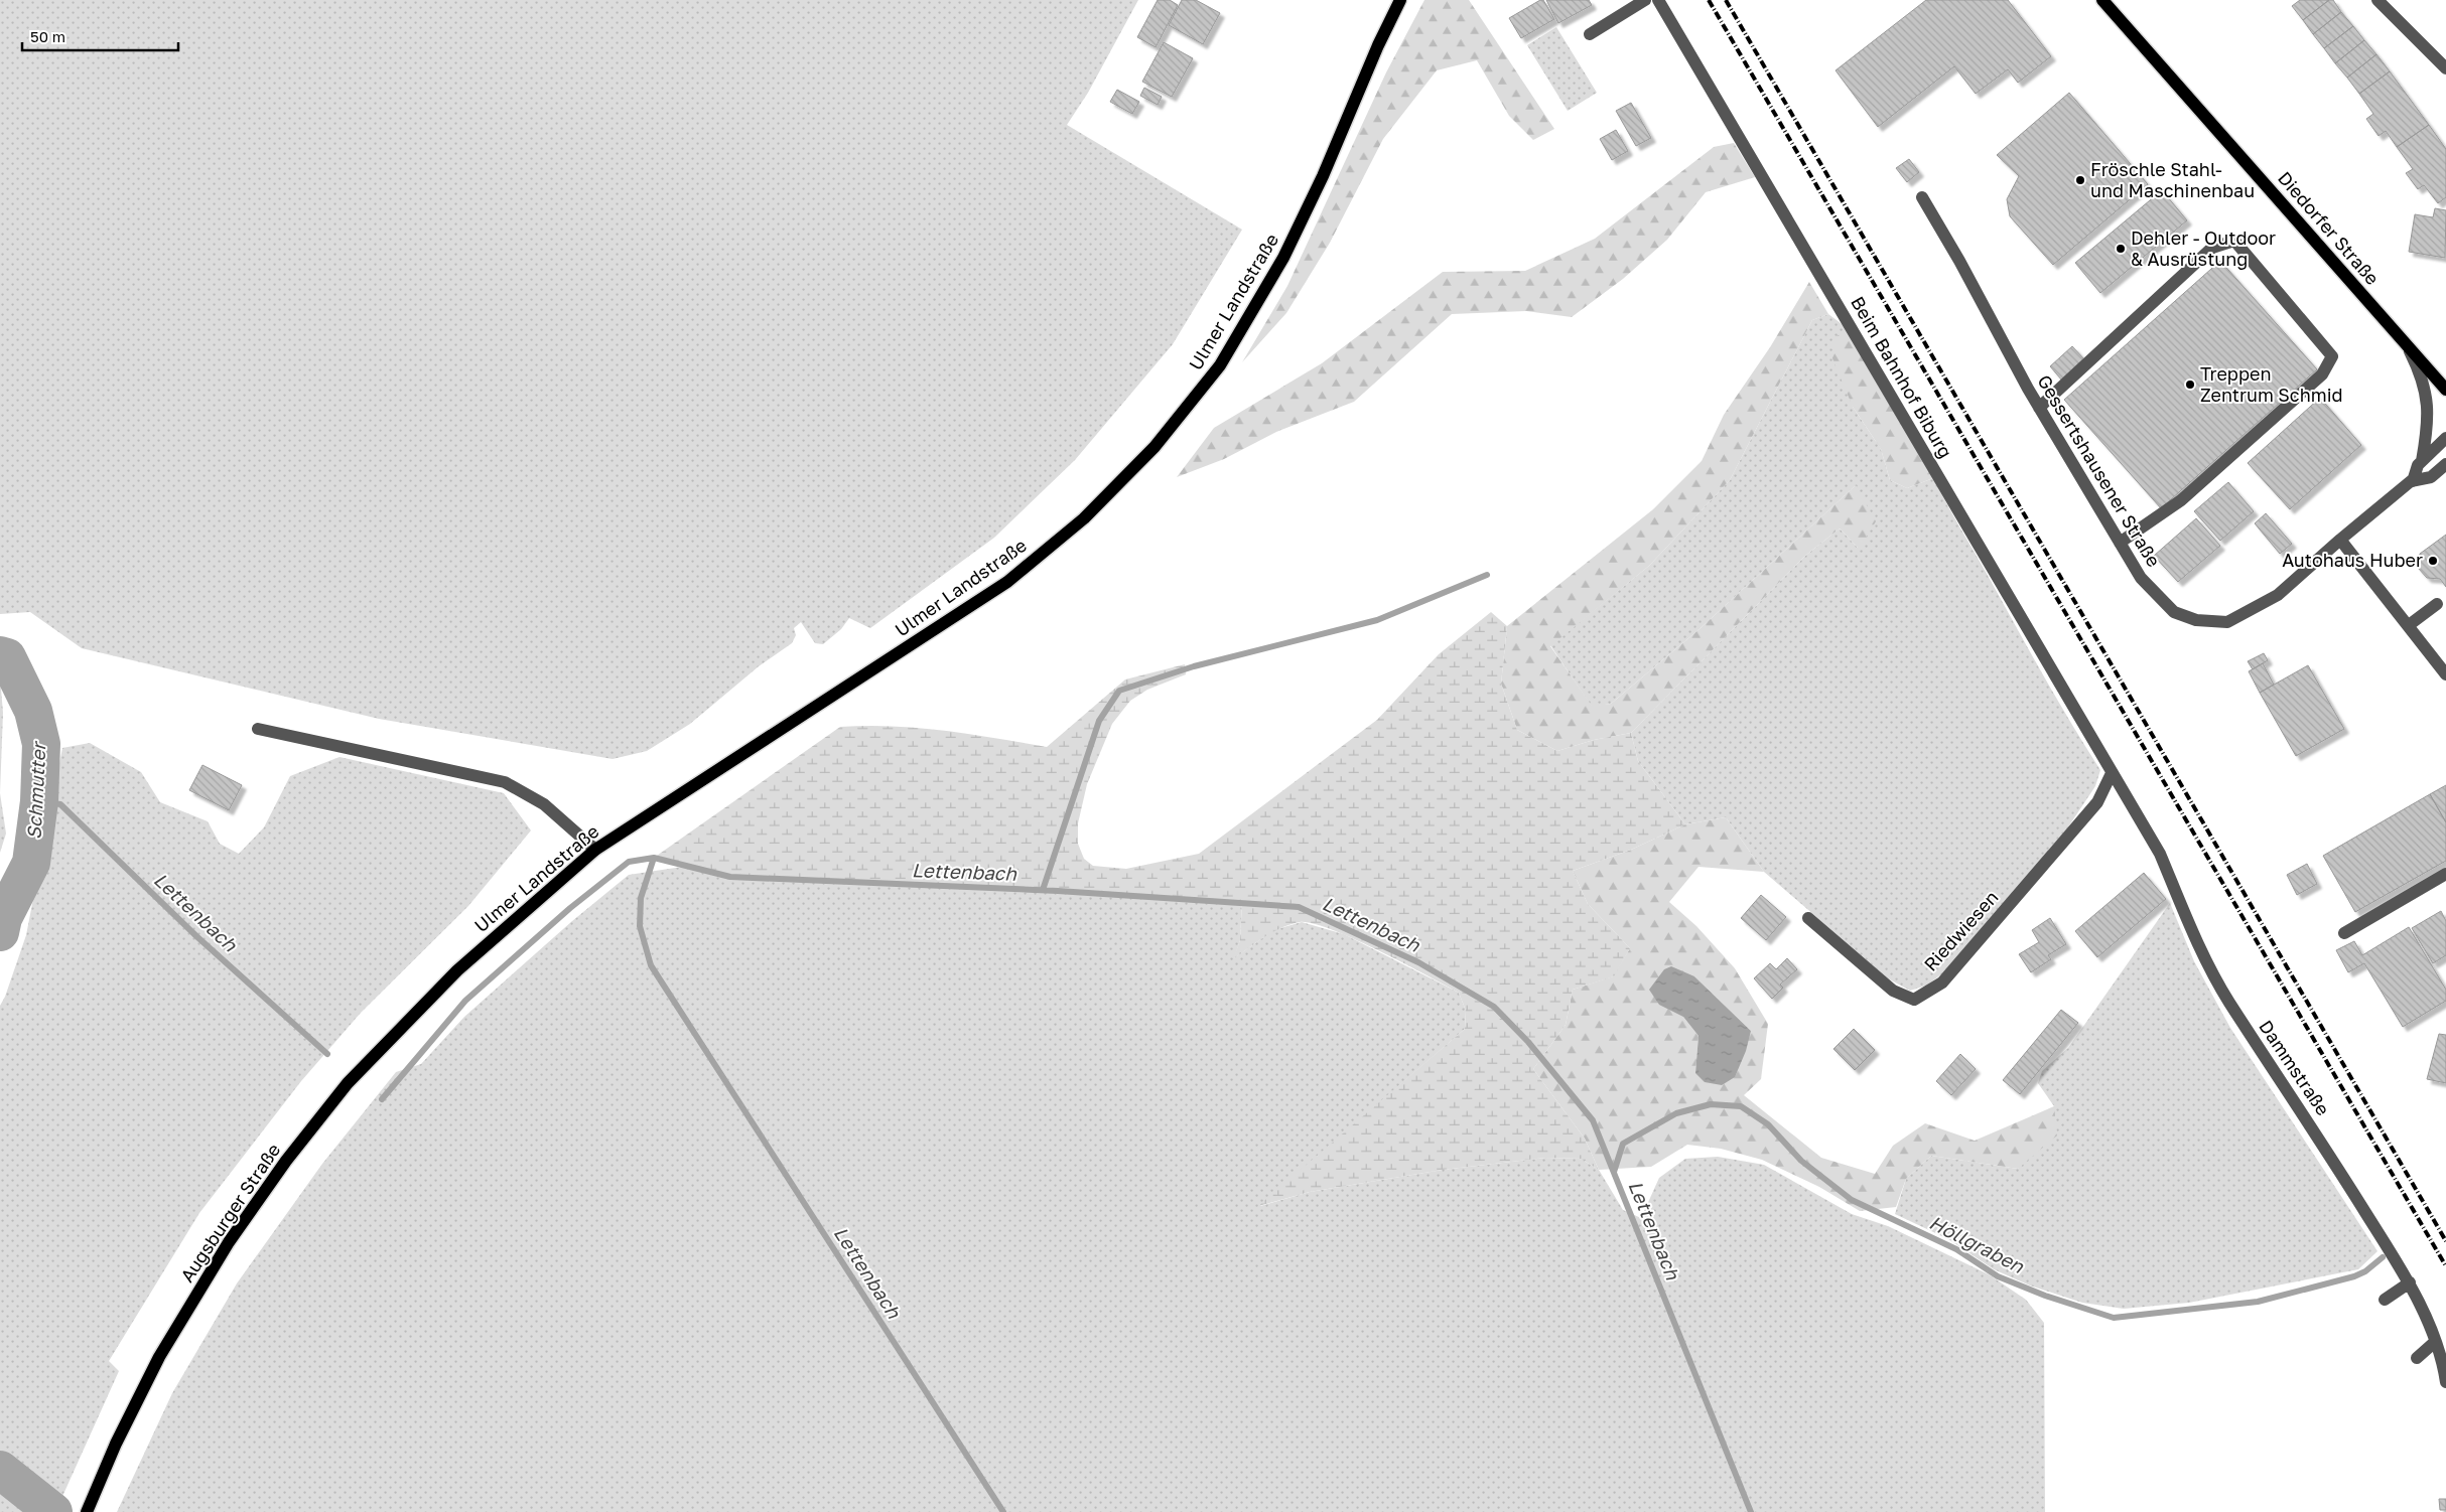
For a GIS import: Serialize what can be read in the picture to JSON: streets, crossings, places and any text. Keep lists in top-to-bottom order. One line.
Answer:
{"streets":{"main road":["Diedorfer Straße","Ulmer Landstraße","Augsburger Straße"],"street":["Beim Bahnhof Biburg","Gessertshausener Straße","Riedwiesen","Dammstraße"]},"crossings":[["Diedorfer Straße","Gessertshausener Straße"],["Ulmer Landstraße","Augsburger Straße"],["Beim Bahnhof Biburg","Riedwiesen"],["Beim Bahnhof Biburg","Dammstraße"],["Riedwiesen","Dammstraße"]],"water":["Schmutter","Lettenbach","Höllgraben"],"places":["Fröschle Stahl- und Maschinenbau","Dehler - Outdoor & Ausrüstung","Treppen Zentrum Schmid","Autohaus Huber"],"scale_bar":"50 m"}
